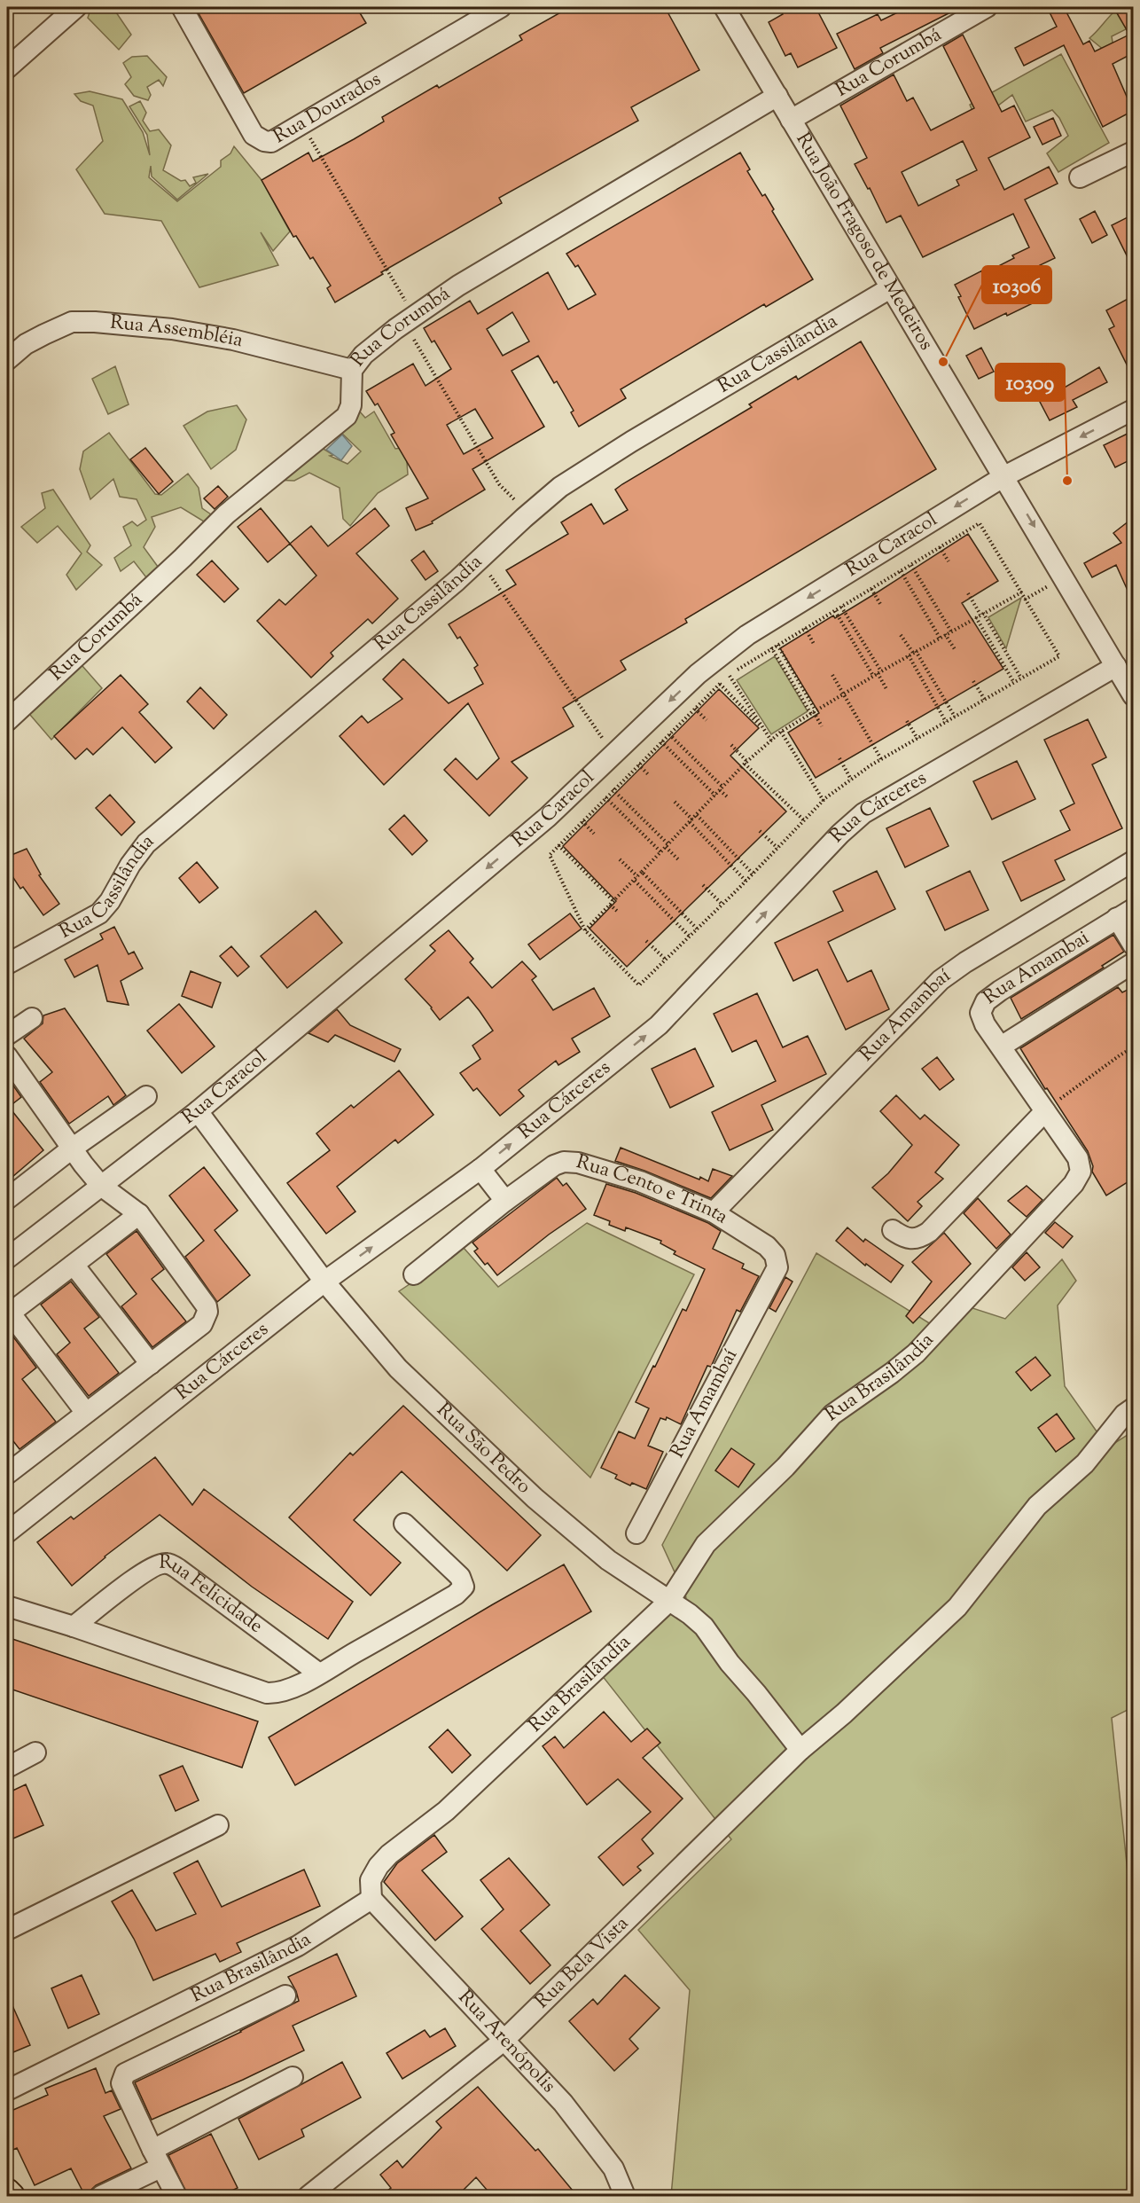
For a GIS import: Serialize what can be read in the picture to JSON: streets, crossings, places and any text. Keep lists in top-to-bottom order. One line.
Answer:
{"streets":{"street":["Rua Corumbá","Rua Dourados","Rua João Fragoso de Medeiros","Rua Assembléia","Rua Cassilândia","Rua Caracol","Rua Cárceres","Rua Amambai","Rua Amambaí","Rua Cento e Trinta","Rua Brasilândia","Rua São Pedro","Rua Felicidade","Rua Bela Vista","Rua Arenópolis"]},"crossings":[["Rua Corumbá","Rua João Fragoso de Medeiros"],["Rua Corumbá","Rua Assembléia"],["Rua João Fragoso de Medeiros","Rua Cassilândia"],["Rua João Fragoso de Medeiros","Rua Caracol"],["Rua João Fragoso de Medeiros","Rua Cárceres"],["Rua Caracol","Rua São Pedro"],["Rua Cárceres","Rua São Pedro"],["Rua Amambai","Rua Brasilândia"],["Rua Amambaí","Rua Cento e Trinta"],["Rua Brasilândia","Rua São Pedro"],["Rua Brasilândia","Rua Arenópolis"],["Rua São Pedro","Rua Bela Vista"],["Rua Bela Vista","Rua Arenópolis"]],"one_way":["Rua Caracol","Rua Cárceres"],"places":["10306","10309"]}
